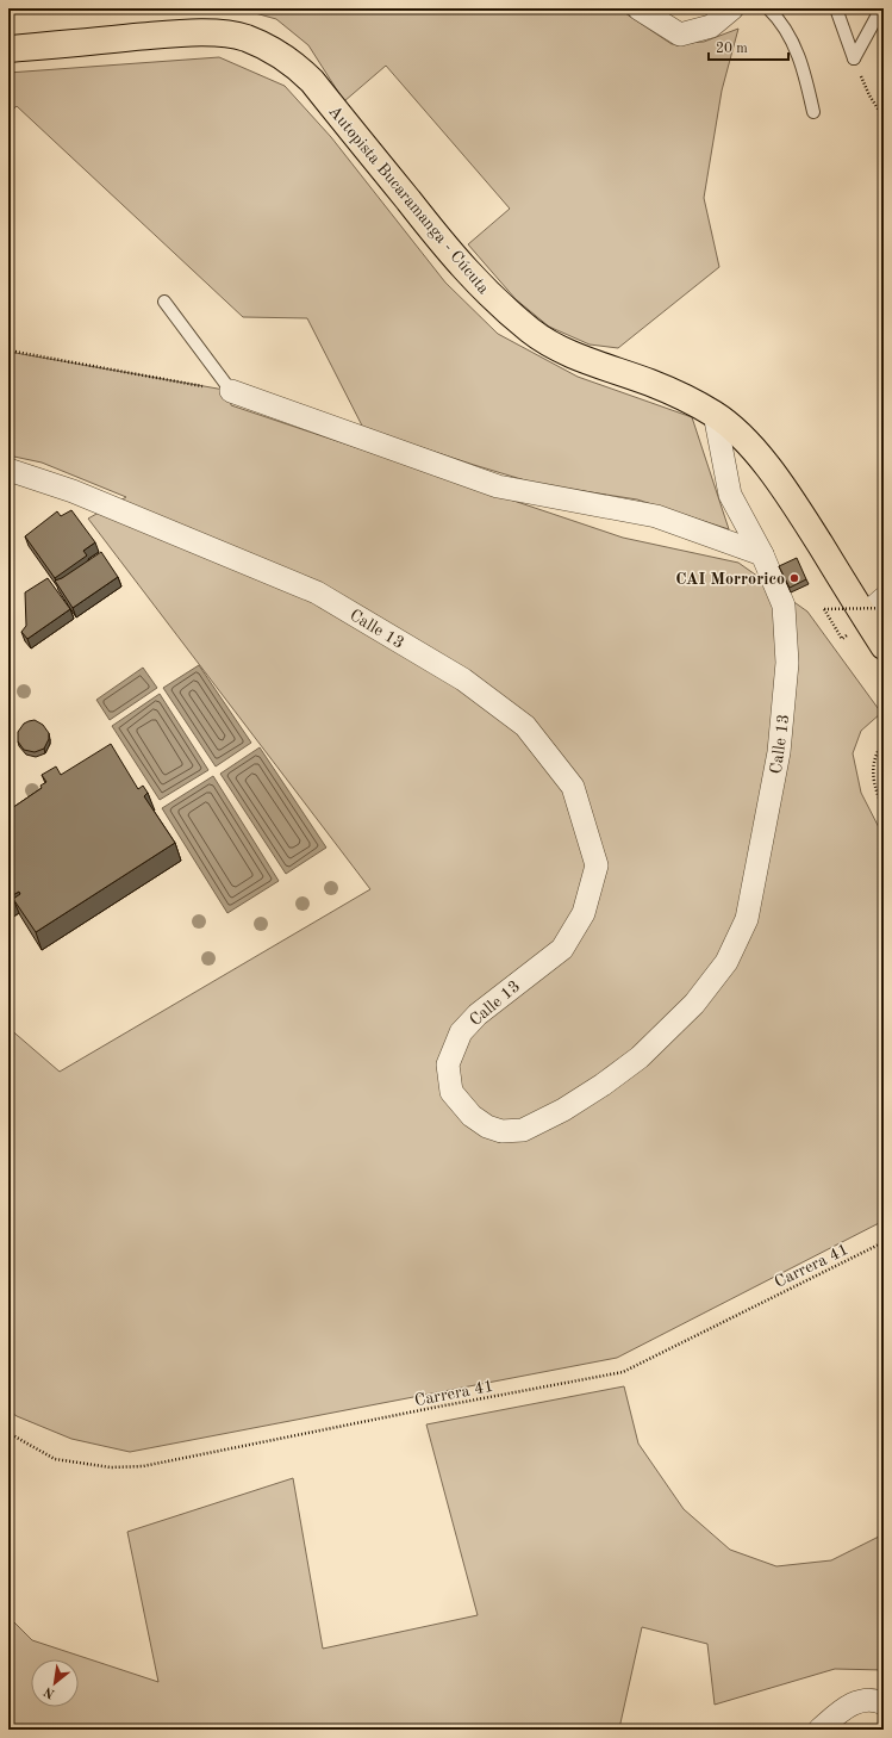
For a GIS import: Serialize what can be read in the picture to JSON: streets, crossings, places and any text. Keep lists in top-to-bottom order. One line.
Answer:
{"streets":{"highway":["Autopista Bucaramanga - Cúcuta"],"street":["Calle 13"],"path":["Carrera 41"]},"crossings":[["Autopista Bucaramanga - Cúcuta","Calle 13"]],"places":["CAI Morrorico"],"scale_bar":"20 m","north":"bottom left"}
